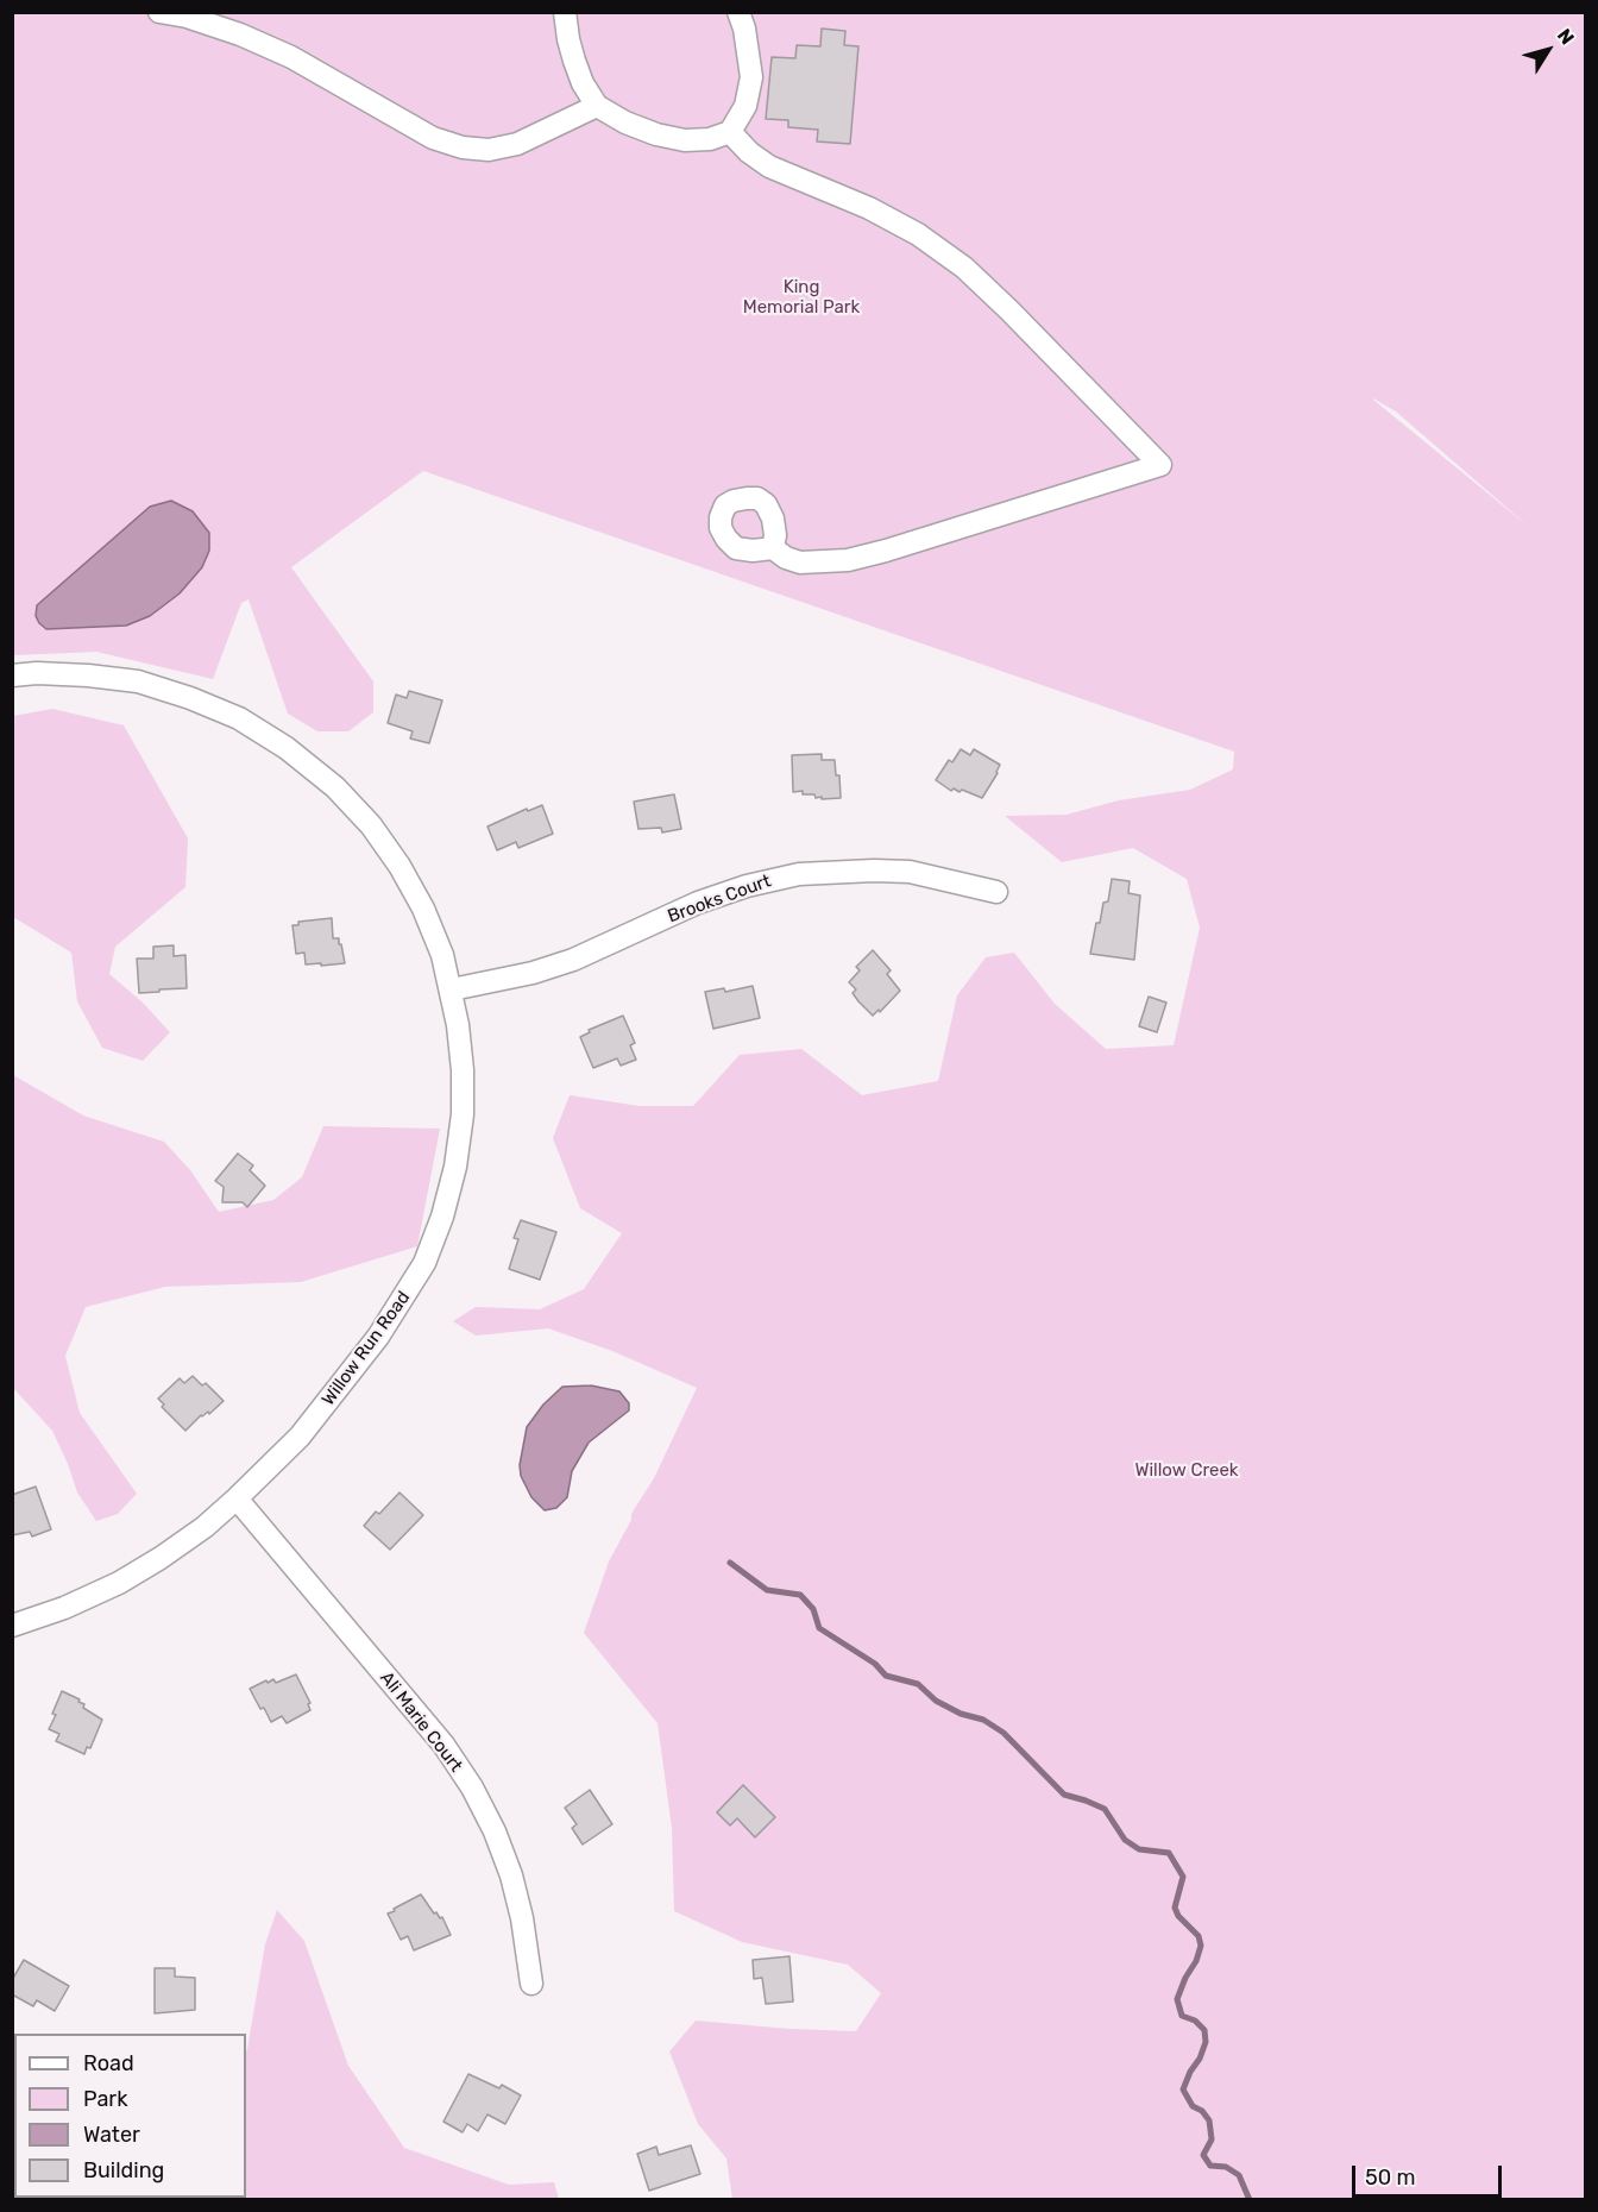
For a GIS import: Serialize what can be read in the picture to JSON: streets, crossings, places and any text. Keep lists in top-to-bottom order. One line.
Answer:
{"streets":{"street":["Brooks Court","Willow Run Road","Ali Marie Court"]},"crossings":[["Brooks Court","Willow Run Road"],["Willow Run Road","Ali Marie Court"]],"parks":["King Memorial Park","Willow Creek"],"legend":["Road","Park","Water","Building"],"scale_bar":"50 m","north":"top right"}
